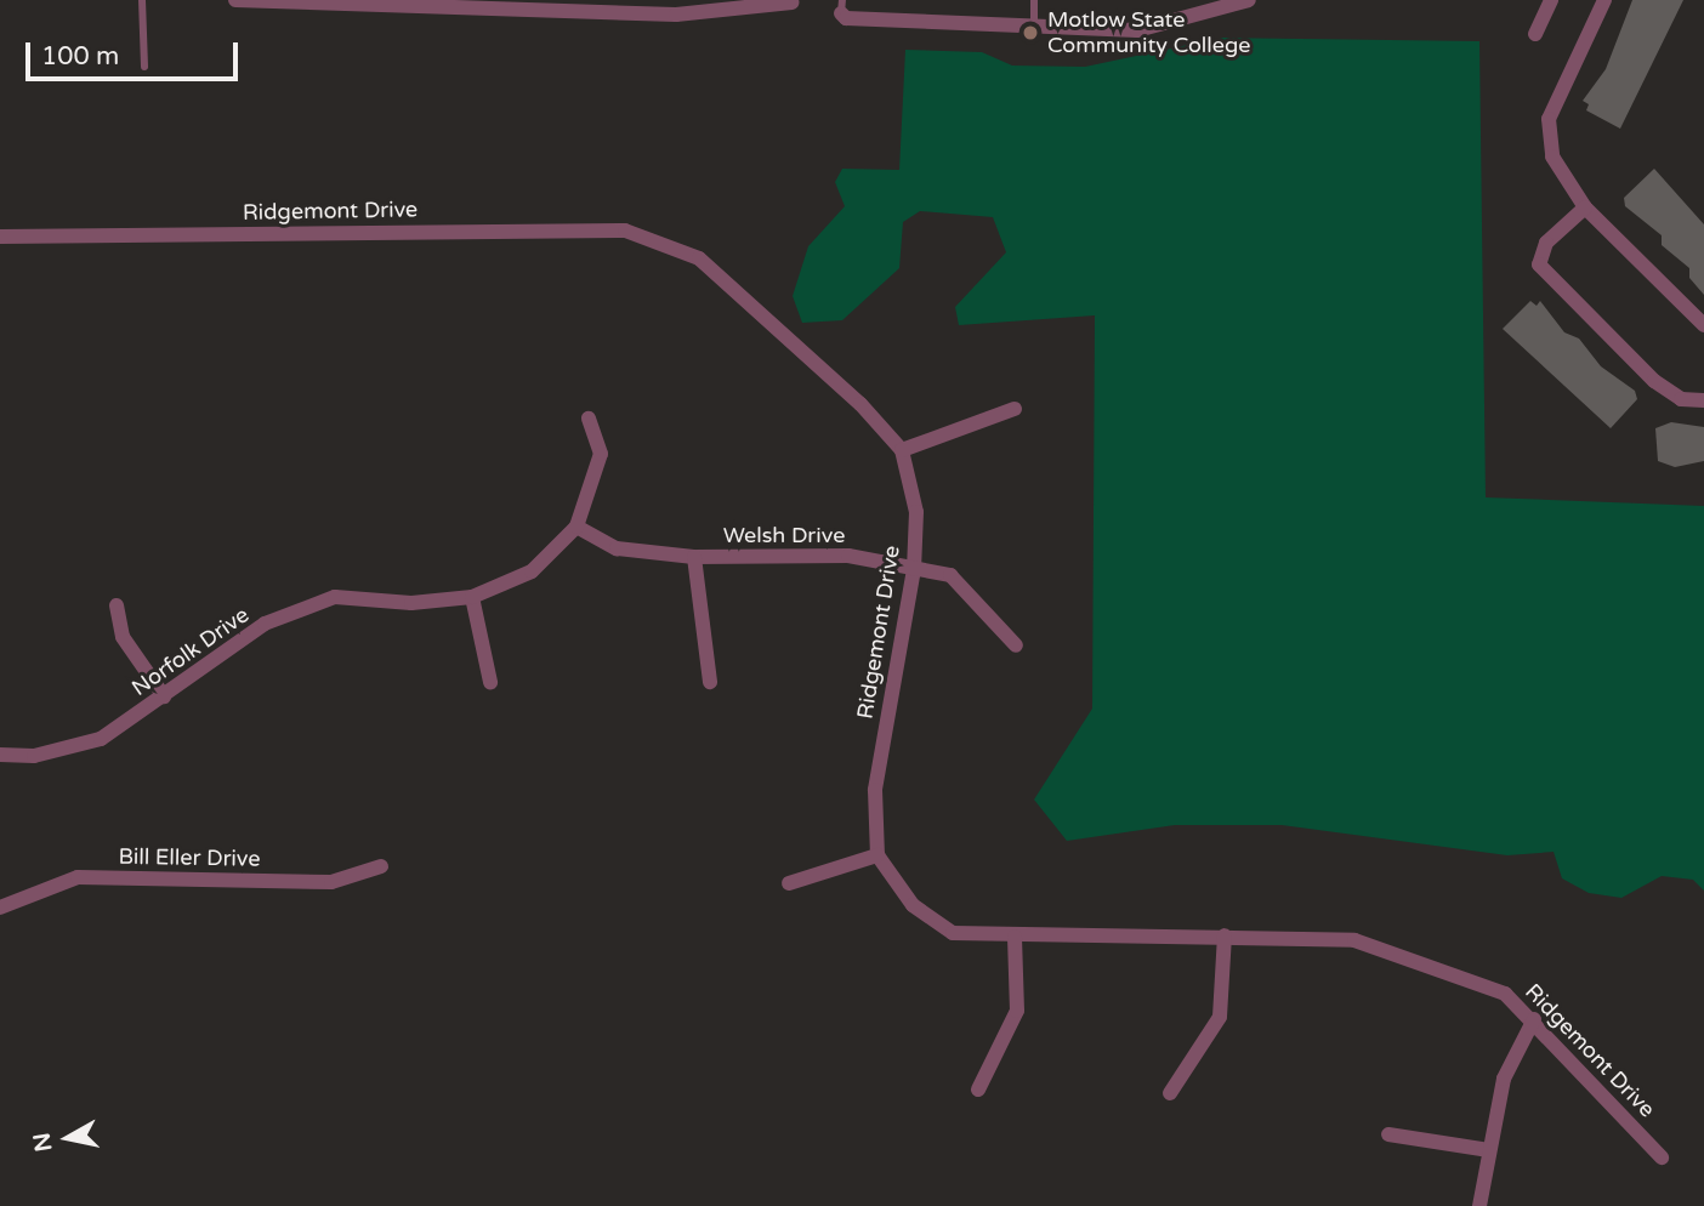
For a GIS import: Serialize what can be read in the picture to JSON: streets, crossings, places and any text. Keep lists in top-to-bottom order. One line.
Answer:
{"streets":{"street":["Ridgemont Drive","Welsh Drive","Norfolk Drive","Bill Eller Drive"]},"crossings":[["Ridgemont Drive","Welsh Drive"],["Welsh Drive","Norfolk Drive"]],"places":["Motlow State Community College"],"scale_bar":"100 m","north":"left"}
